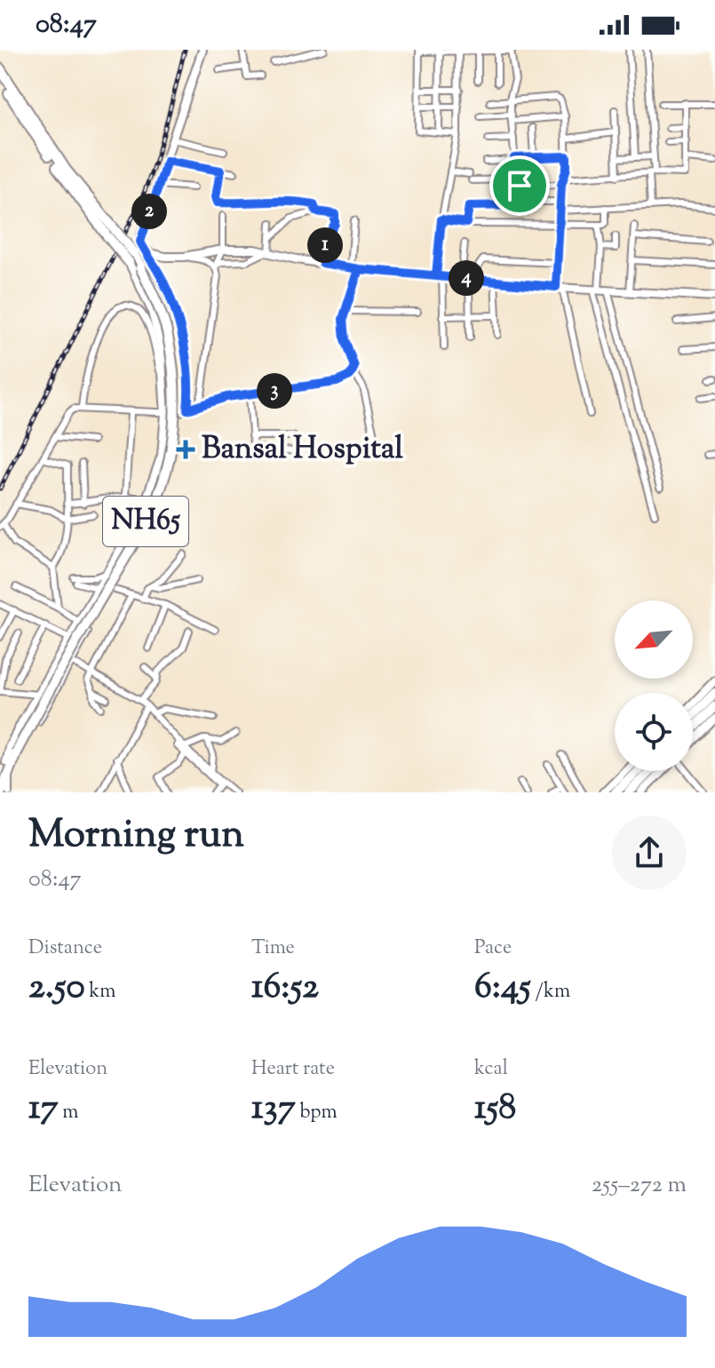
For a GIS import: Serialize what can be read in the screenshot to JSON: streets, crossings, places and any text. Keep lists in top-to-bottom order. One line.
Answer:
{"streets":{"highway":["NH65"]},"places":{"health":["Bansal Hospital"]},"north":"bottom left","page":{"status":"08:47","pins":["2","1","4","3"],"heading":["Morning run","08:47"],"stats":[["Distance","2.50 km"],["Time","16:52"],["Pace","6:45 /km"],["Elevation","17 m"],["Heart rate","137 bpm"],["kcal","158"]],"chart":["Elevation","255–272 m"]}}
